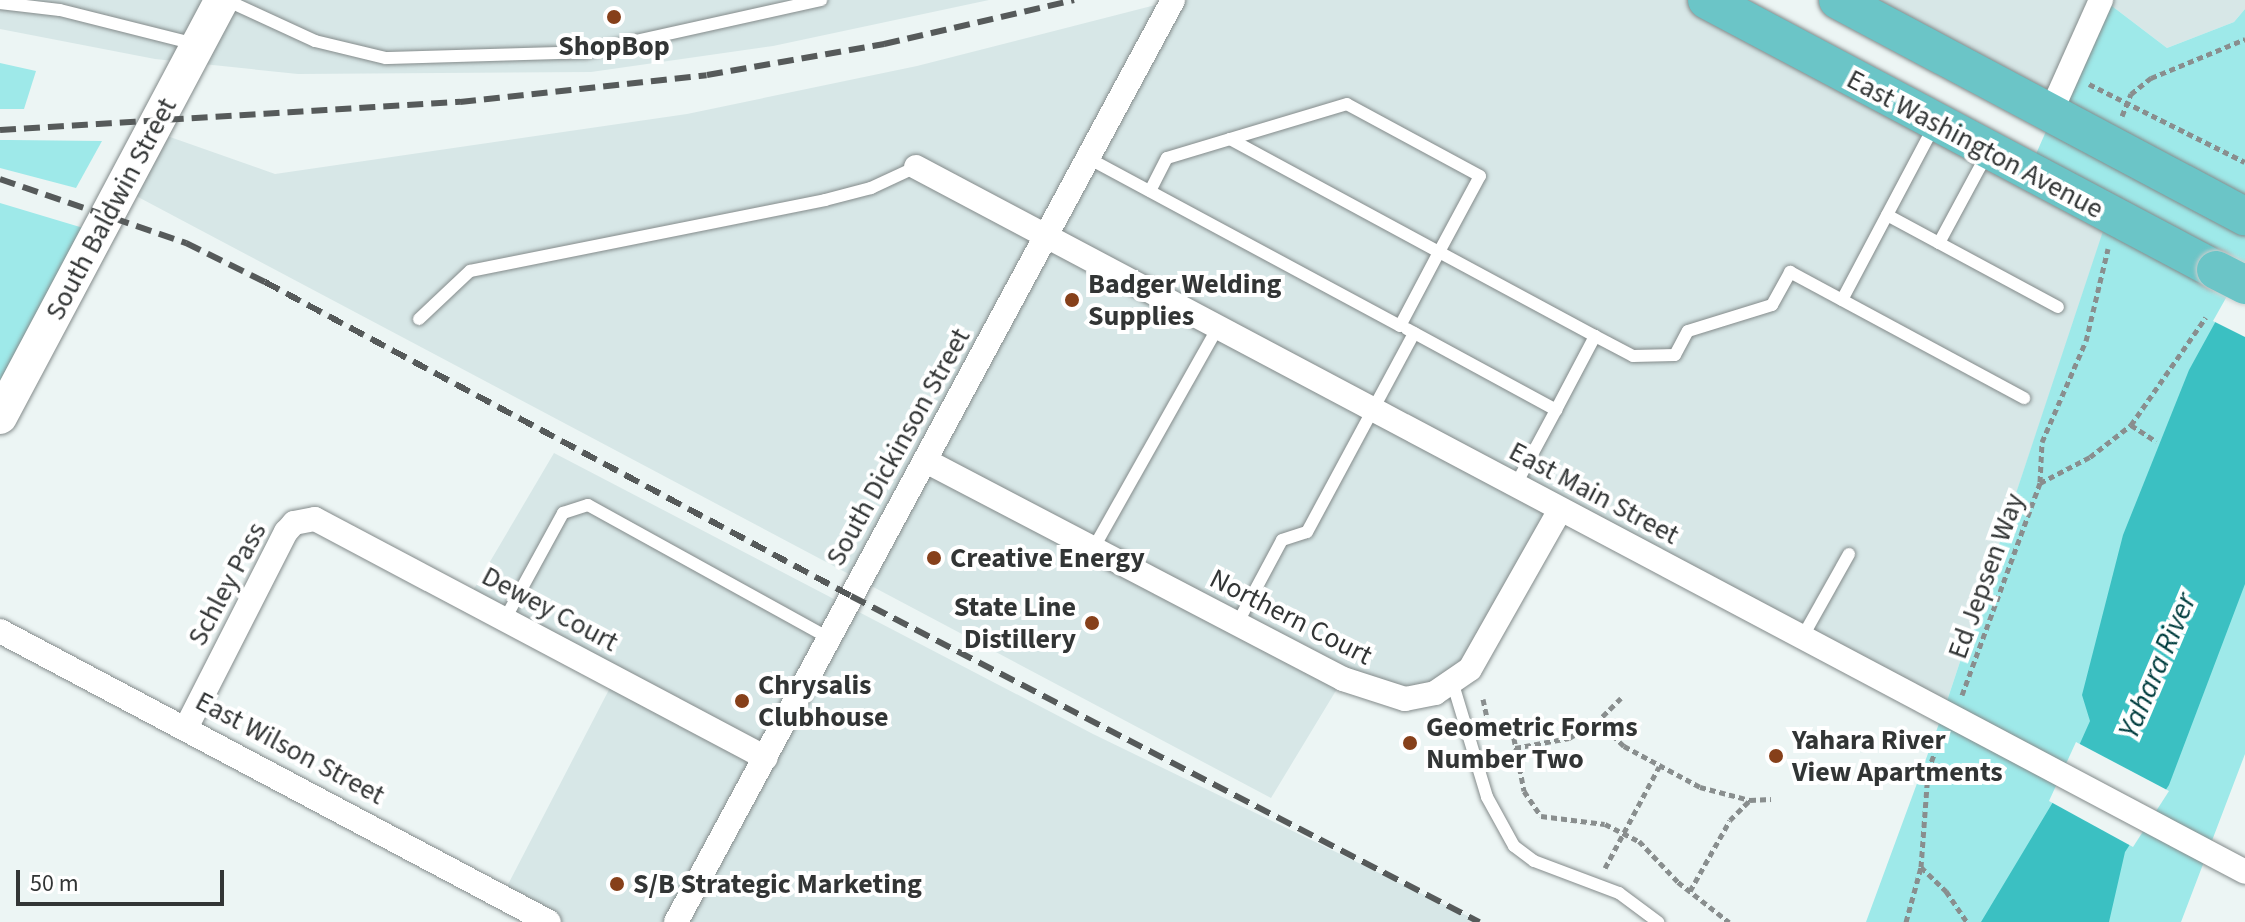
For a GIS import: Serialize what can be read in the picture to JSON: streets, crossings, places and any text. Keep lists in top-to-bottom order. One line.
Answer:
{"streets":{"main road":["East Washington Avenue"],"street":["South Baldwin Street","South Dickinson Street","East Main Street","Schley Pass","Dewey Court","Northern Court","East Wilson Street"],"path":["Ed Jepsen Way"]},"crossings":[["South Dickinson Street","East Main Street"],["South Dickinson Street","Dewey Court"],["South Dickinson Street","Northern Court"],["East Main Street","Northern Court"],["Schley Pass","Dewey Court"],["Schley Pass","East Wilson Street"]],"water":["Yahara River"],"places":["ShopBop","Badger Welding Supplies","Creative Energy","State Line Distillery","Chrysalis Clubhouse","Geometric Forms Number Two","Yahara River View Apartments","S/B Strategic Marketing"],"scale_bar":"50 m"}
